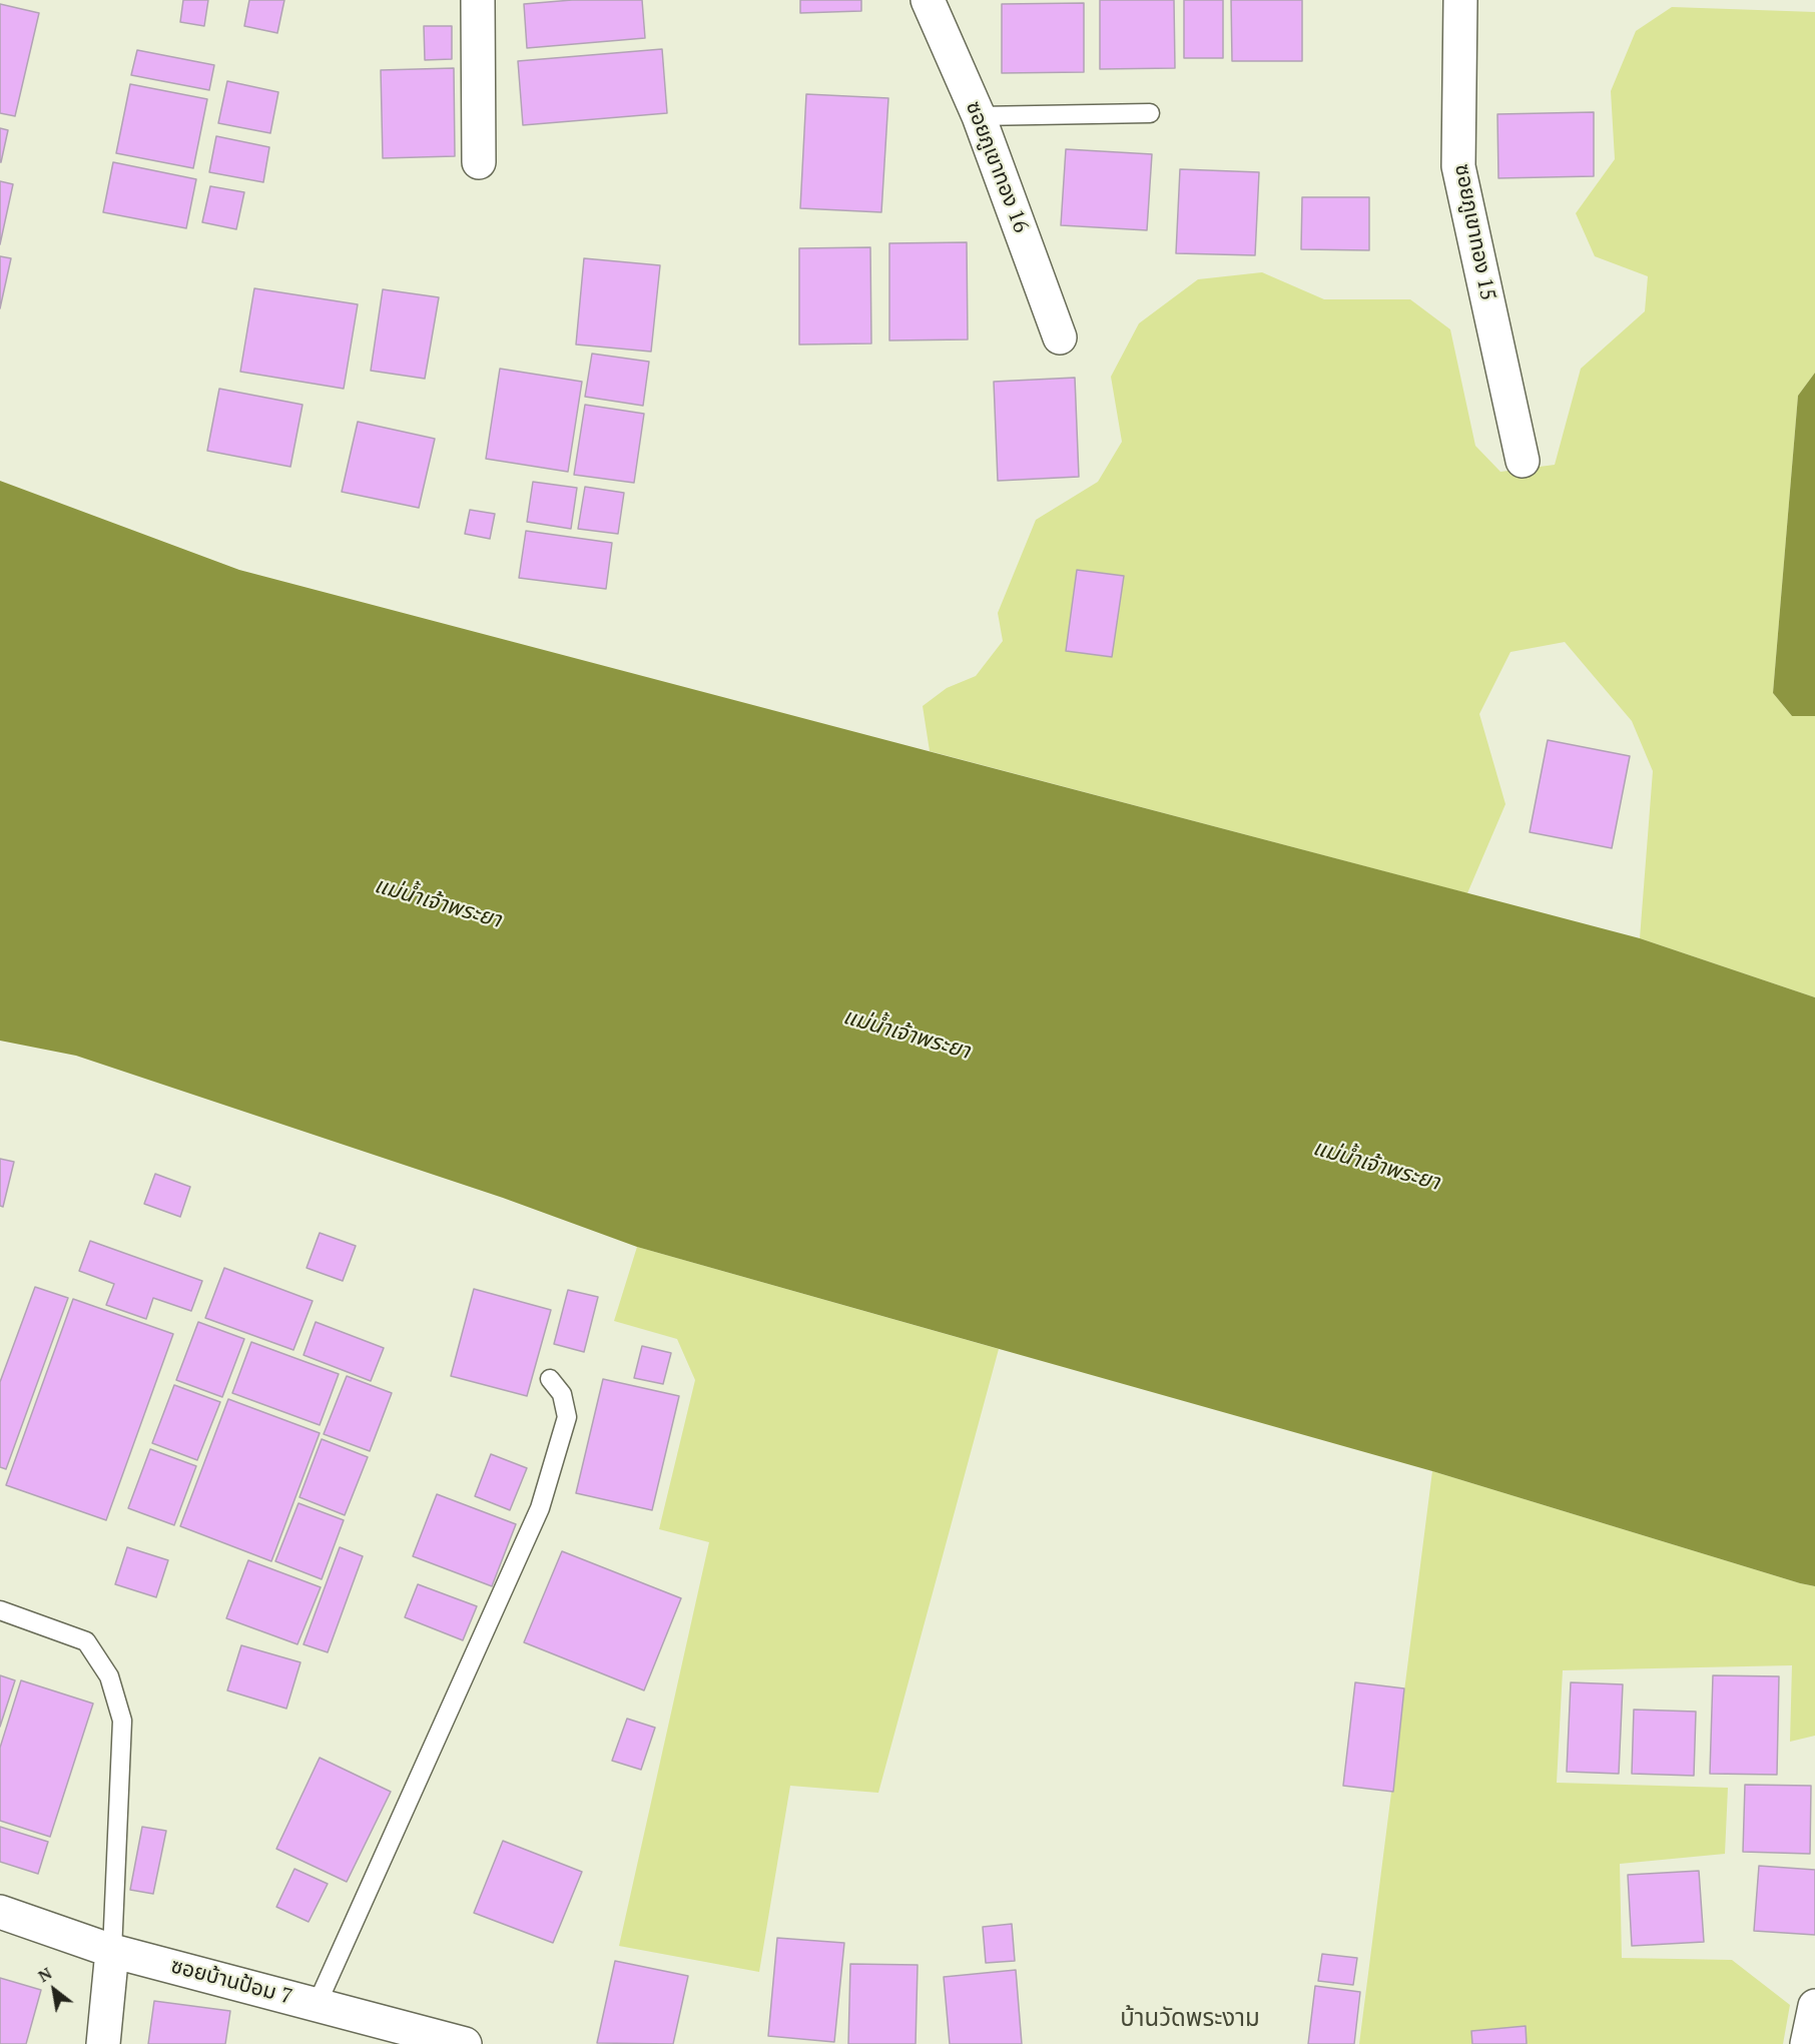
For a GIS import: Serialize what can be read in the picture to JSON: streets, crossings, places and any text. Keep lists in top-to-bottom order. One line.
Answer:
{"streets":{"street":["ซอยภูเขาทอง 16","ซอยภูเขาทอง 15","ซอยบ้านป้อม 7"]},"districts":["บ้านวัดพระงาม"],"water":["แม่น้ำเจ้าพระยา"],"north":"top left"}
